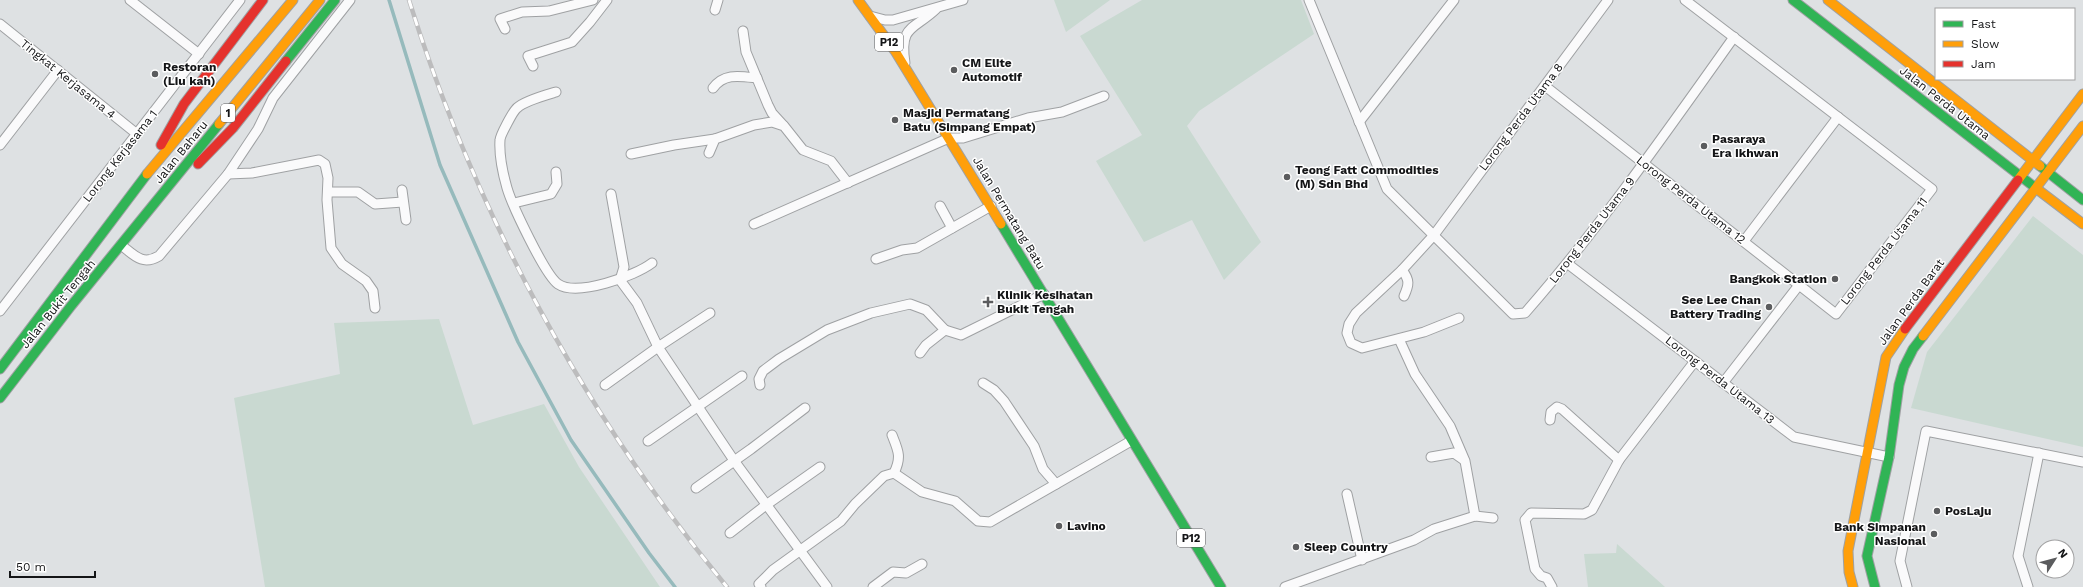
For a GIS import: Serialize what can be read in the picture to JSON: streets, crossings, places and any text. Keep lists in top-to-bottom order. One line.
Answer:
{"streets":{"main road":["P12","Jalan Perda Utama","1","Jalan Baharu","Jalan Permatang Batu","Jalan Perda Barat","Jalan Bukit Tengah"],"street":["Tingkat Kerjasama 4","Lorong Perda Utama 8","Lorong Kerjasama 1","Lorong Perda Utama 12","Lorong Perda Utama 9","Lorong Perda Utama 11","Lorong Perda Utama 13"]},"crossings":[["Tingkat Kerjasama 4","Lorong Kerjasama 1"],["Jalan Perda Utama","Jalan Perda Barat"],["Lorong Perda Utama 8","Lorong Perda Utama 12"],["Lorong Perda Utama 8","Lorong Perda Utama 9"],["Jalan Baharu","Jalan Bukit Tengah"],["Lorong Perda Utama 12","Lorong Perda Utama 9"],["Lorong Perda Utama 12","Lorong Perda Utama 11"],["Lorong Perda Utama 9","Lorong Perda Utama 13"],["Jalan Perda Barat","Lorong Perda Utama 13"]],"places":{"other":["CM Elite Automotif","Restoran (Liu kah)","Masjid Permatang Batu (Simpang Empat)","Pasaraya Era Ikhwan","Teong Fatt Commodities (M) Sdn Bhd","Bangkok Station","See Lee Chan Battery Trading","PosLaju","Lavino","Bank Simpanan Nasional","Sleep Country"],"health":["Klinik Kesihatan Bukit Tengah"]},"legend":["Fast","Slow","Jam"],"scale_bar":"50 m","north":"top right"}
